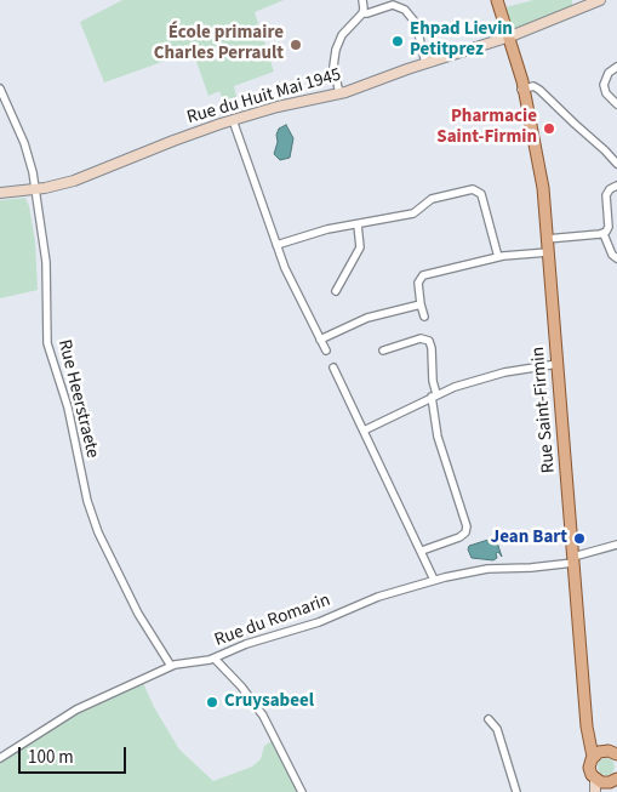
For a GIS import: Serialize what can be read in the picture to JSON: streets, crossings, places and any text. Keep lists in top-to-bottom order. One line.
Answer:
{"streets":{"main road":["Rue Saint-Firmin"],"street":["Rue du Huit Mai 1945","Rue Heerstraete","Rue du Romarin"]},"crossings":[["Rue du Huit Mai 1945","Rue Heerstraete"],["Rue du Huit Mai 1945","Rue Saint-Firmin"],["Rue Heerstraete","Rue du Romarin"],["Rue Saint-Firmin","Rue du Romarin"]],"places":["Ehpad Lievin Petitprez","École primaire Charles Perrault","Pharmacie Saint-Firmin","Jean Bart","Cruysabeel"],"scale_bar":"100 m"}
